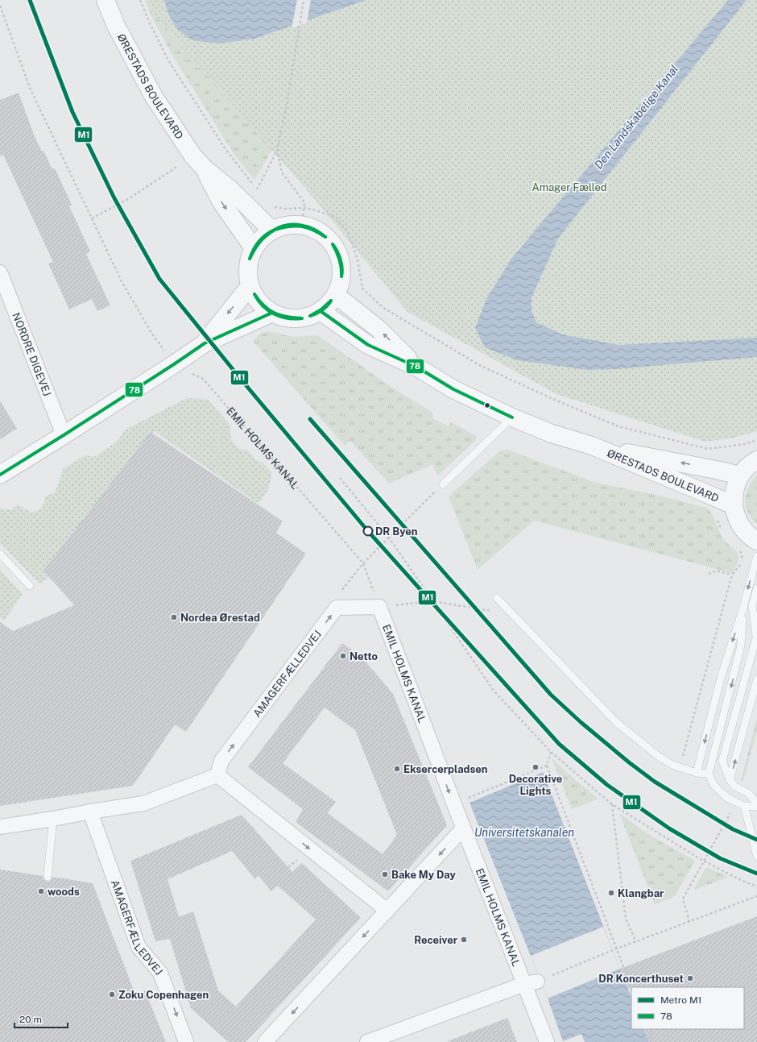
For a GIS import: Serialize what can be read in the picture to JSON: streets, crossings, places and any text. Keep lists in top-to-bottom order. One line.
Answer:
{"streets":{"street":["ØRESTADS BOULEVARD","NORDRE DIGEVEJ","EMIL HOLMS KANAL","AMAGERFÆLLEDVEJ"]},"crossings":[["EMIL HOLMS KANAL","AMAGERFÆLLEDVEJ"]],"water":["Den Landskabelige Kanal","Universitetskanalen"],"parks":["Amager Fælled"],"places":["DR Byen","Nordea Ørestad","Netto","Decorative Lights","Eksercerpladsen","Bake My Day","woods","Klangbar","Receiver","DR Koncerthuset","Zoku Copenhagen"],"lines":["metro line M1","transit line 78"],"legend":["Metro M1","78"],"scale_bar":"20 m"}
